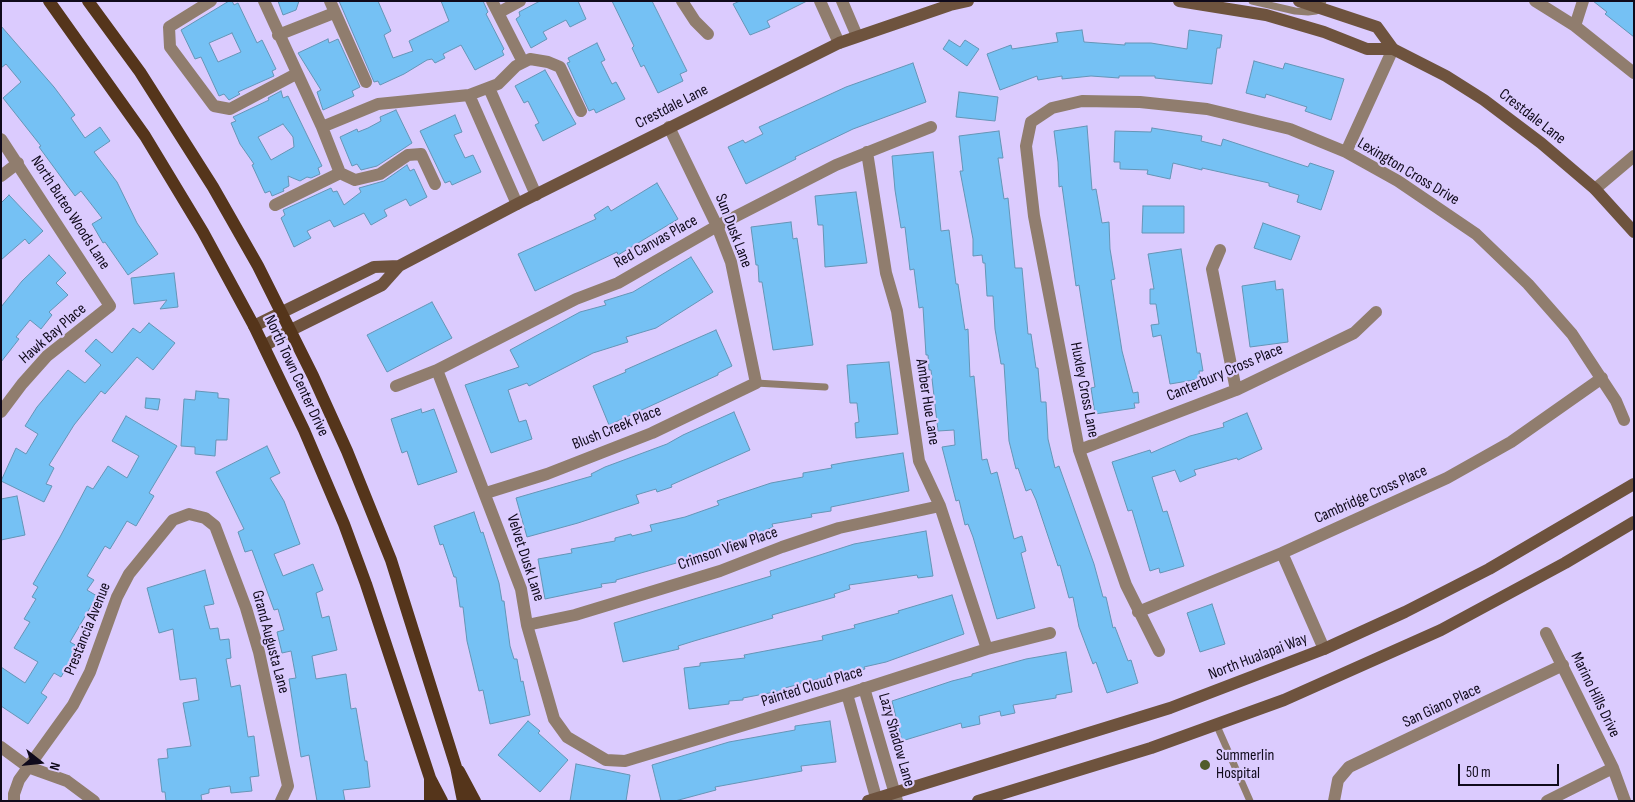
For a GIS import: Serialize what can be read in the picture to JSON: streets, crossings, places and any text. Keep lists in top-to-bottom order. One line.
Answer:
{"streets":{"main road":["North Town Center Drive"],"street":["Crestdale Lane","Lexington Cross Drive","North Buteo Woods Lane","Sun Dusk Lane","Red Canvas Place","Hawk Bay Place","Canterbury Cross Place","Huxley Cross Lane","Amber Hue Lane","Blush Creek Place","Cambridge Cross Place","Crimson View Place","Velvet Dusk Lane","Prestancia Avenue","Grand Augusta Lane","North Hualapai Way","Painted Cloud Place","Marino Hills Drive","San Giano Place","Lazy Shadow Lane"]},"crossings":[["Crestdale Lane","Sun Dusk Lane"],["Crestdale Lane","North Town Center Drive"],["Lexington Cross Drive","Huxley Cross Lane"],["Lexington Cross Drive","Cambridge Cross Place"],["North Buteo Woods Lane","Hawk Bay Place"],["Sun Dusk Lane","Red Canvas Place"],["Sun Dusk Lane","Blush Creek Place"],["Red Canvas Place","Amber Hue Lane"],["Red Canvas Place","Velvet Dusk Lane"],["Canterbury Cross Place","Huxley Cross Lane"],["Huxley Cross Lane","Cambridge Cross Place"],["Amber Hue Lane","Crimson View Place"],["Amber Hue Lane","Painted Cloud Place"],["Blush Creek Place","Velvet Dusk Lane"],["Crimson View Place","Velvet Dusk Lane"],["Velvet Dusk Lane","Painted Cloud Place"],["Prestancia Avenue","Grand Augusta Lane"],["North Hualapai Way","Lazy Shadow Lane"],["Painted Cloud Place","Lazy Shadow Lane"],["Marino Hills Drive","San Giano Place"]],"places":["Summerlin Hospital"],"scale_bar":"50 m","north":"right"}
